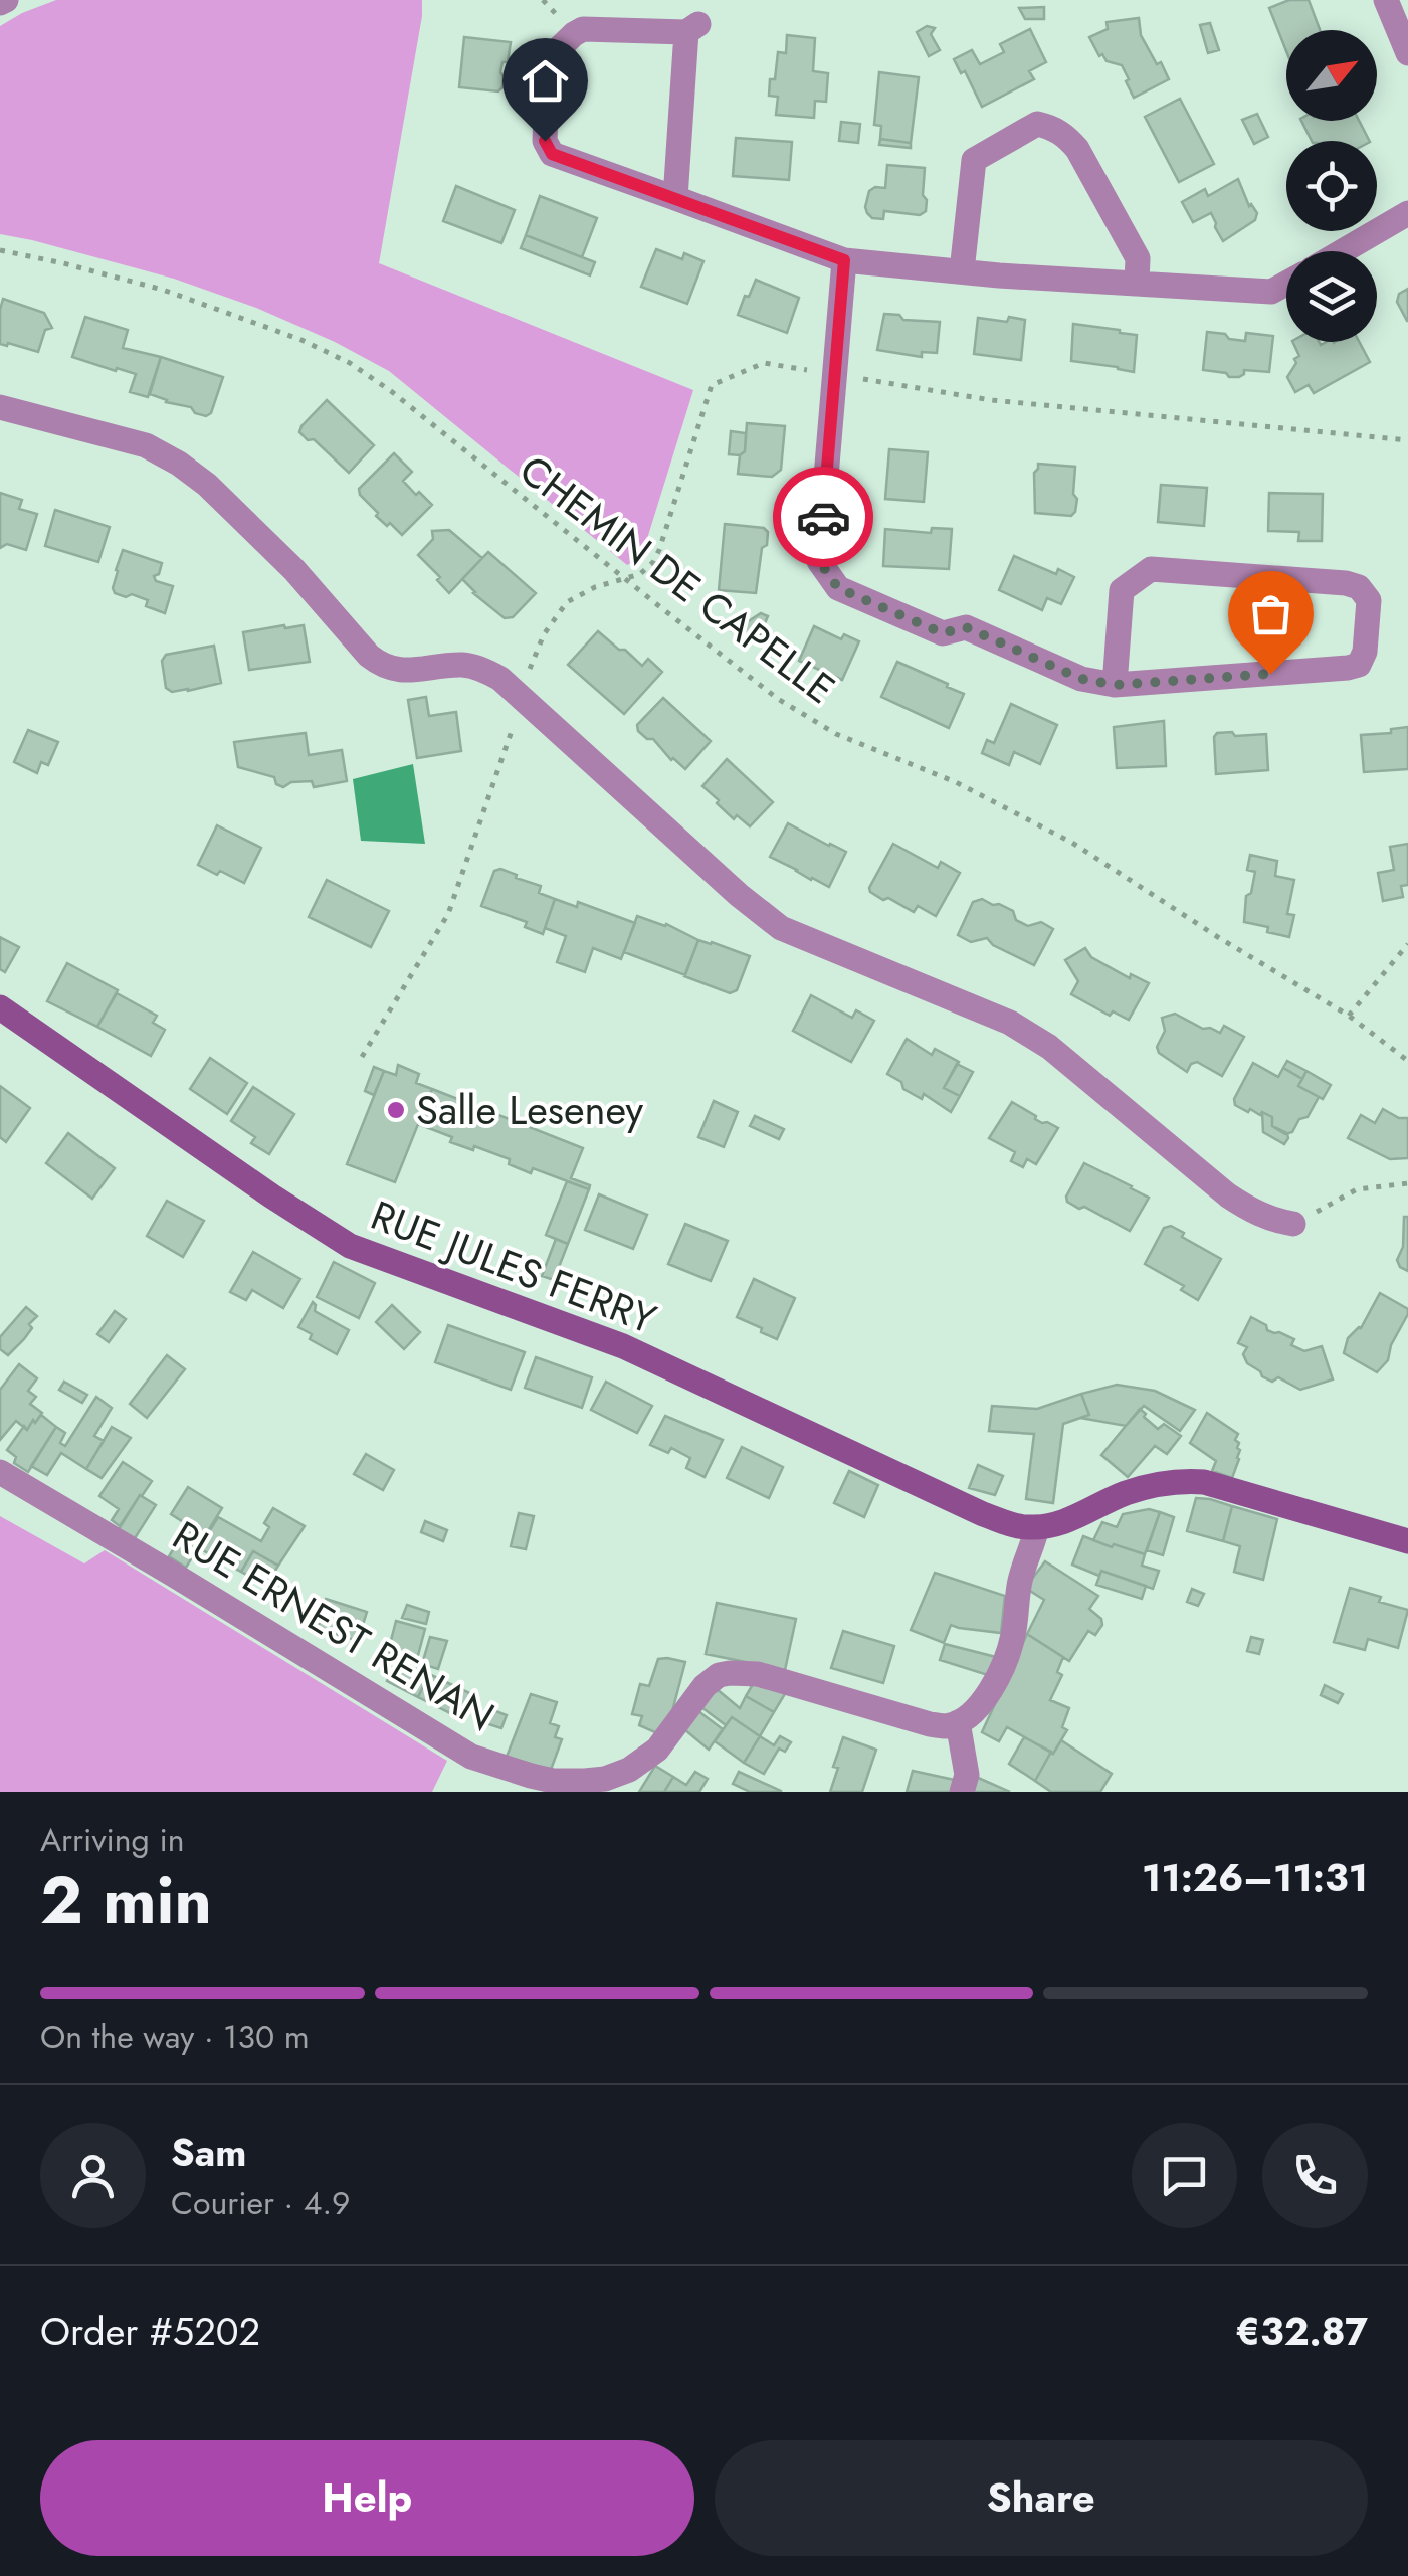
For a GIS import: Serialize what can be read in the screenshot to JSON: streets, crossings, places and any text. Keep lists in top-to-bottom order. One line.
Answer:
{"streets":{"street":["RUE JULES FERRY","RUE ERNEST RENAN"],"path":["CHEMIN DE CAPELLE"]},"places":["Salle Leseney"],"north":"top right","page":{"heading":["2 min","Arriving in","11:26–11:31"],"panel":["Sam","Courier · 4.9","Order #5202","€32.87"],"bar":"On the way · 130 m","buttons":["Help","Share"]}}
